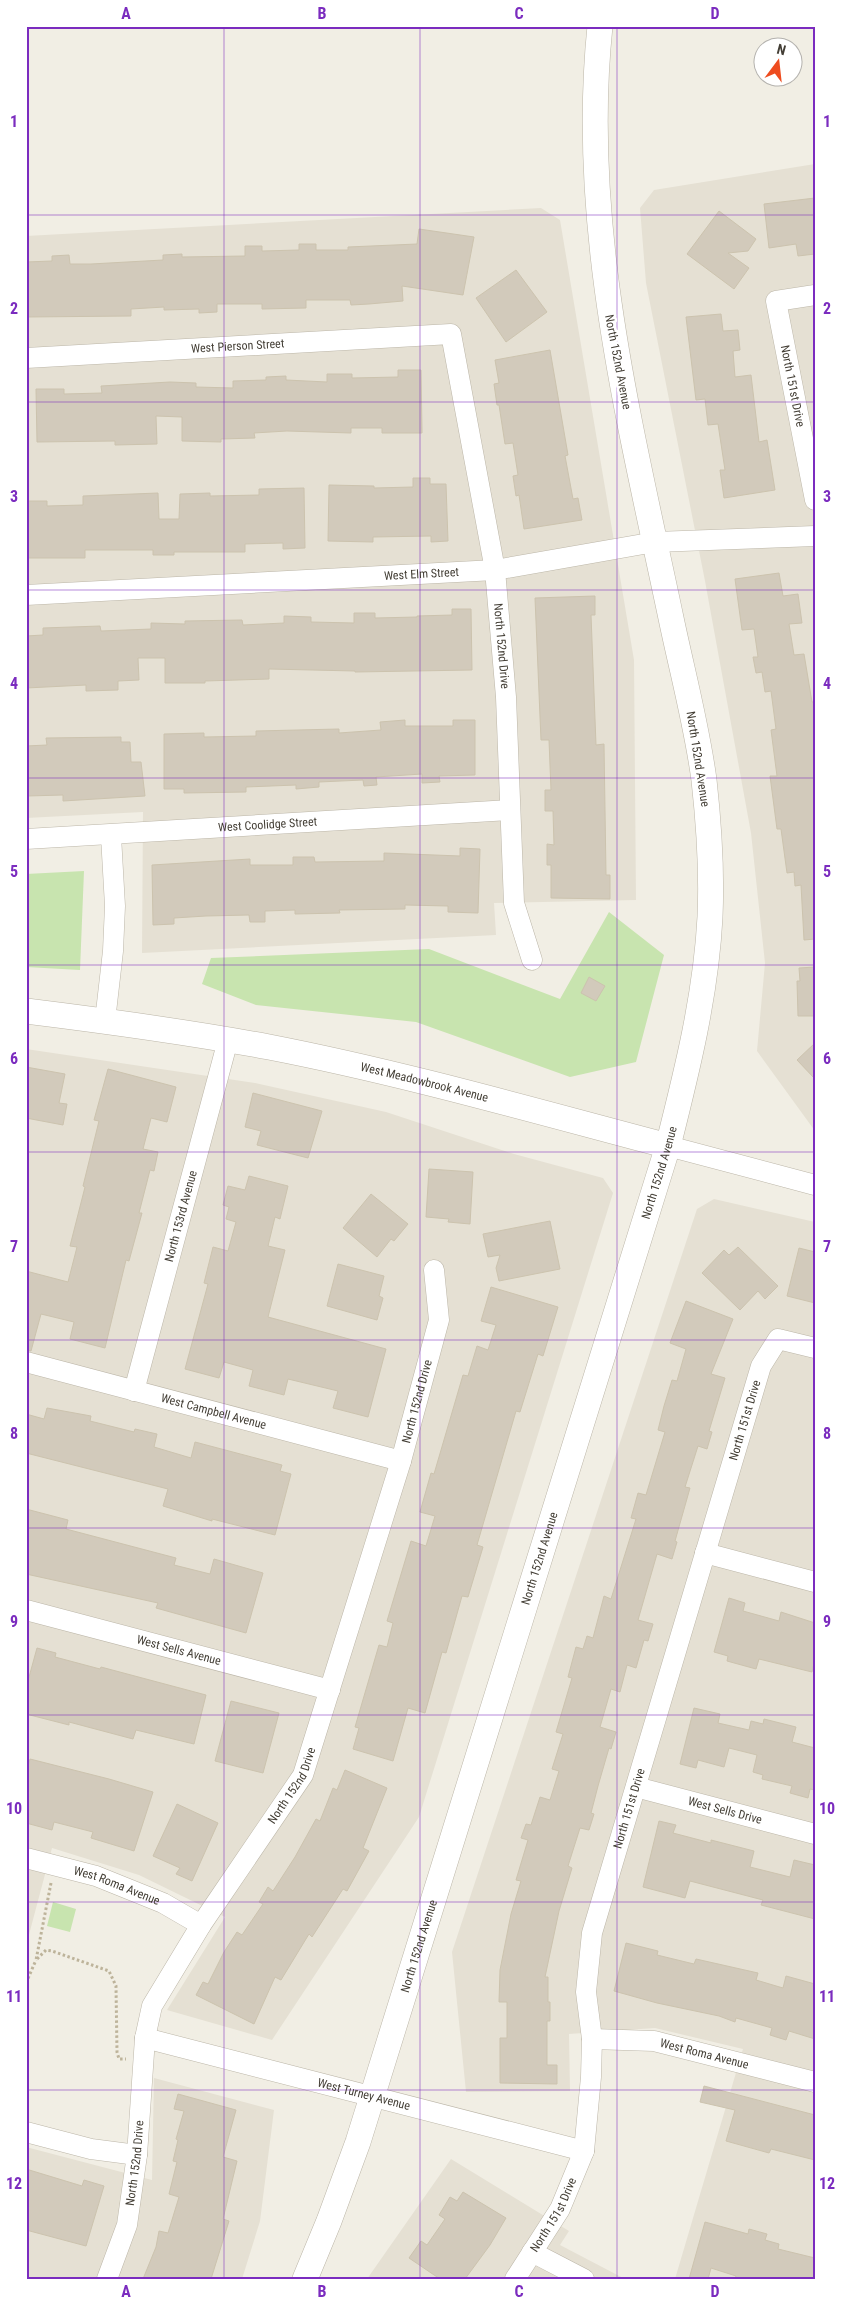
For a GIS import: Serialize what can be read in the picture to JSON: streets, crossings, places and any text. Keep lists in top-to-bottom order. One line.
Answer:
{"streets":{"street":["West Pierson Street","North 152nd Avenue","North 151st Drive","West Elm Street","North 152nd Drive","West Coolidge Street","West Meadowbrook Avenue","North 153rd Avenue","West Campbell Avenue","West Sells Avenue","West Sells Drive","West Roma Avenue","West Turney Avenue"]},"crossings":[["West Pierson Street","North 152nd Drive"],["North 152nd Avenue","West Elm Street"],["North 152nd Avenue","West Meadowbrook Avenue"],["North 152nd Avenue","West Turney Avenue"],["North 151st Drive","West Sells Drive"],["North 151st Drive","West Roma Avenue"],["North 151st Drive","West Turney Avenue"],["West Elm Street","North 152nd Drive"],["North 152nd Drive","West Coolidge Street"],["North 152nd Drive","West Campbell Avenue"],["North 152nd Drive","West Sells Avenue"],["North 152nd Drive","West Roma Avenue"],["North 152nd Drive","West Turney Avenue"],["West Meadowbrook Avenue","North 153rd Avenue"],["North 153rd Avenue","West Campbell Avenue"]],"north":"top","grid":{"columns":["A","B","C","D"],"rows":["1","2","3","4","5","6","7","8","9","10","11","12"]}}
